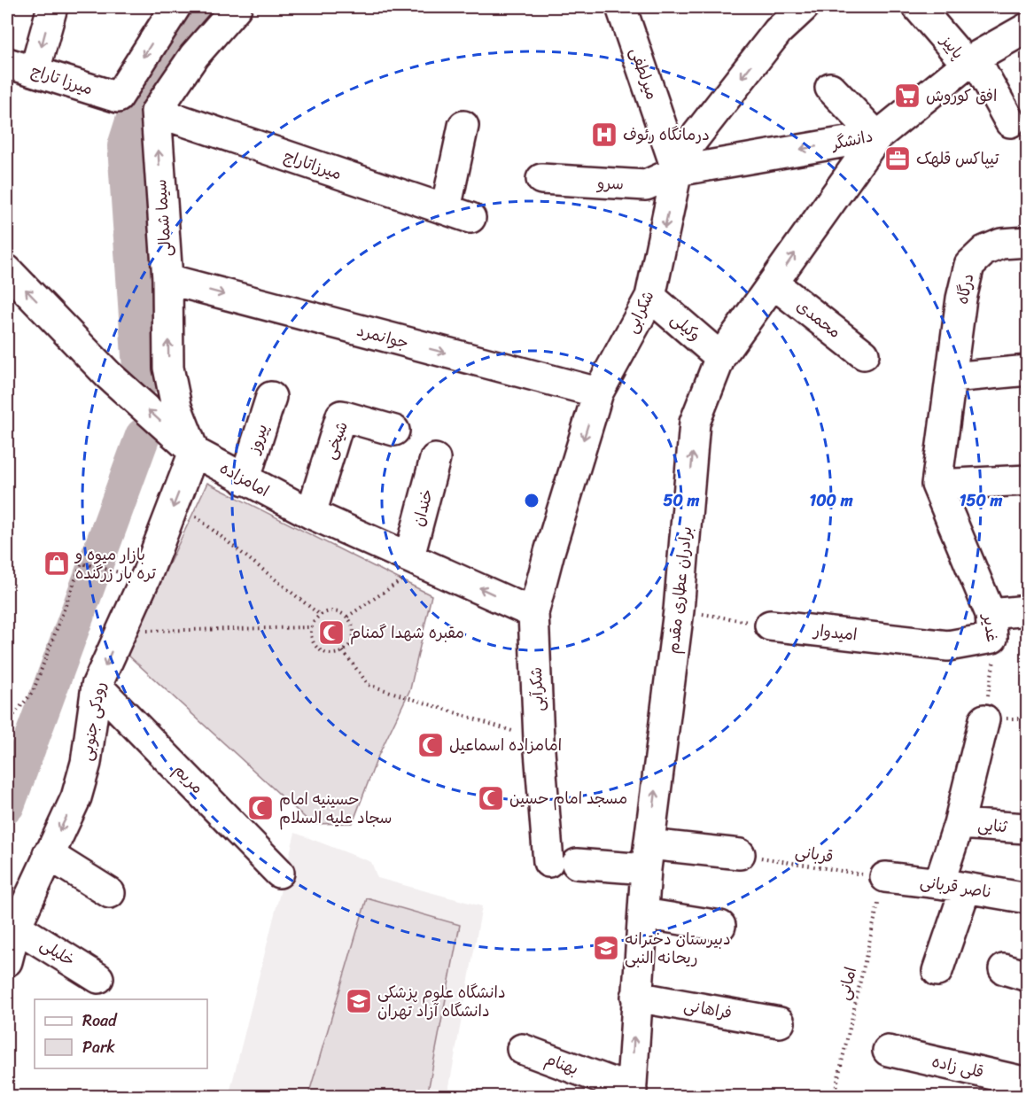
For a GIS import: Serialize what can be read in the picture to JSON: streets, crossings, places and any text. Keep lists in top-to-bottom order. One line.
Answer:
{"streets":{"street":["پاییز","میرلطفی","میرزا تاراج","دانشگر","میرزاتاراج","سرو","سیما شمالی","درگاه","شکرابی","محمدی","وکیلی","جوانمرد","پیروز","شیخی","امامزاده","خندان","برادران عطاری مقدم","غدیر","امیدوار","شکرآبی","رودکی جنوبی","مریم","ثنایی","ناصر قربانی","خلیلی","فراهانی","بهنام","قلی زاده"],"path":["قربانی","امانی"]},"crossings":[["پاییز","دانشگر"],["میرلطفی","دانشگر"],["میرلطفی","سرو"],["میرلطفی","شکرابی"],["دانشگر","سرو"],["دانشگر","شکرابی"],["دانشگر","برادران عطاری مقدم"],["میرزاتاراج","سیما شمالی"],["سرو","شکرابی"],["سیما شمالی","جوانمرد"],["سیما شمالی","امامزاده"],["سیما شمالی","رودکی جنوبی"],["درگاه","غدیر"],["شکرابی","وکیلی"],["شکرابی","جوانمرد"],["شکرابی","امامزاده"],["شکرابی","شکرآبی"],["محمدی","برادران عطاری مقدم"],["وکیلی","برادران عطاری مقدم"],["پیروز","امامزاده"],["شیخی","امامزاده"],["امامزاده","خندان"],["امامزاده","شکرآبی"],["امامزاده","رودکی جنوبی"],["برادران عطاری مقدم","فراهانی"],["برادران عطاری مقدم","بهنام"],["غدیر","امیدوار"],["رودکی جنوبی","مریم"],["رودکی جنوبی","خلیلی"],["قربانی","ناصر قربانی"],["قربانی","امانی"],["ناصر قربانی","امانی"]],"one_way":["دانشگر","سیما شمالی","شکرابی","جوانمرد","امامزاده","برادران عطاری مقدم","رودکی جنوبی"],"places":{"supermarket":["افق کوروش"],"hospital":["درمانگاه رئوف"],"office":["تیپاکس قلهک"],"shop":["بازار میوه و تره بار زرگنده"],"mosque":["مقبره شهدا گمنام","امامزاده اسماعیل","مسجد امام حسین","حسینیه امام سجاد علیه السلام"],"school or university":["دبیرستان دخترانه ریحانه النبی","دانشگاه علوم پزشکی دانشگاه آزاد تهران"]},"legend":["Road","Park"],"rings":["50 m","100 m","150 m"]}
